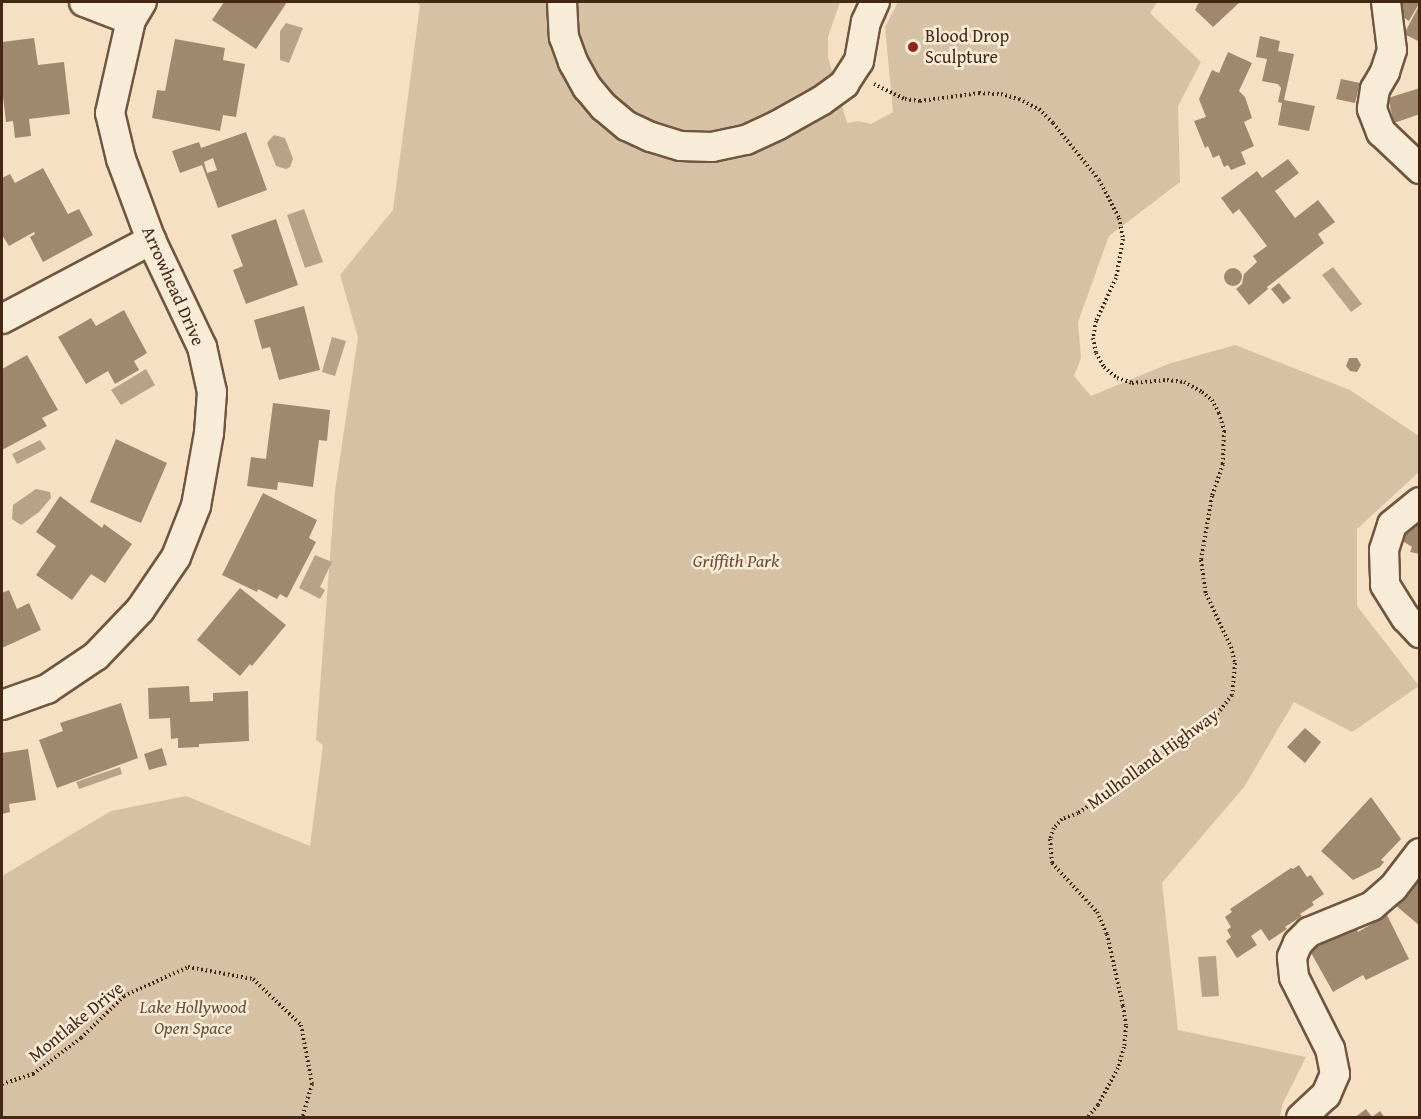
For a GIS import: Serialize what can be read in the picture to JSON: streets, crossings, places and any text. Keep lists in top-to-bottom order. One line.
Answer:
{"streets":{"street":["Arrowhead Drive"],"path":["Mulholland Highway","Montlake Drive"]},"parks":["Griffith Park","Lake Hollywood Open Space"],"places":["Blood Drop Sculpture"]}
